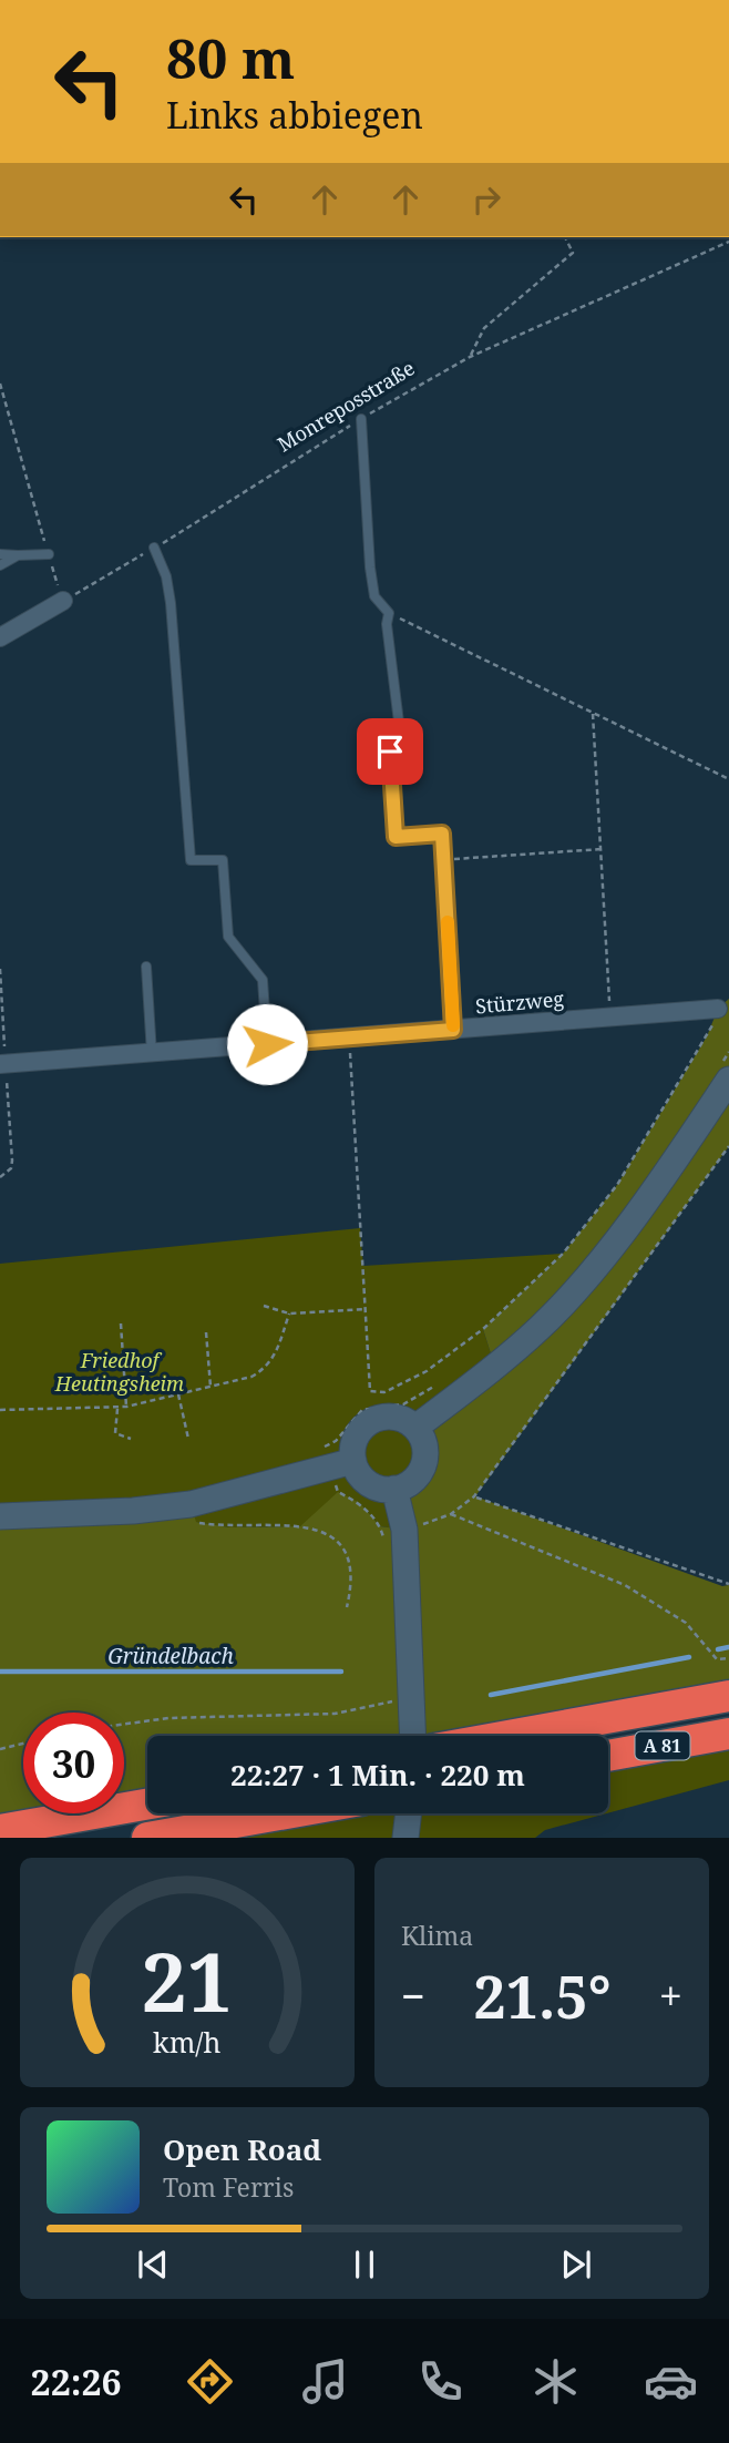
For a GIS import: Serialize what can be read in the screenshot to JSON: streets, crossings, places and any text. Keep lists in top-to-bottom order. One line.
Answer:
{"streets":{"highway":["A 81"],"street":["Stürzweg"],"path":["Monreposstraße"]},"water":["Gründelbach"],"parks":["Friedhof Heutingsheim"],"page":{"turn":["80 m","Links abbiegen"],"limit":"30","trip":"22:27 · 1 Min. · 220 m","tile":"Klima","heat":["−","21.5°","+"],"song":["Open Road","Tom Ferris"],"tabs":"22:26","gauge":["21","km/h"]}}
